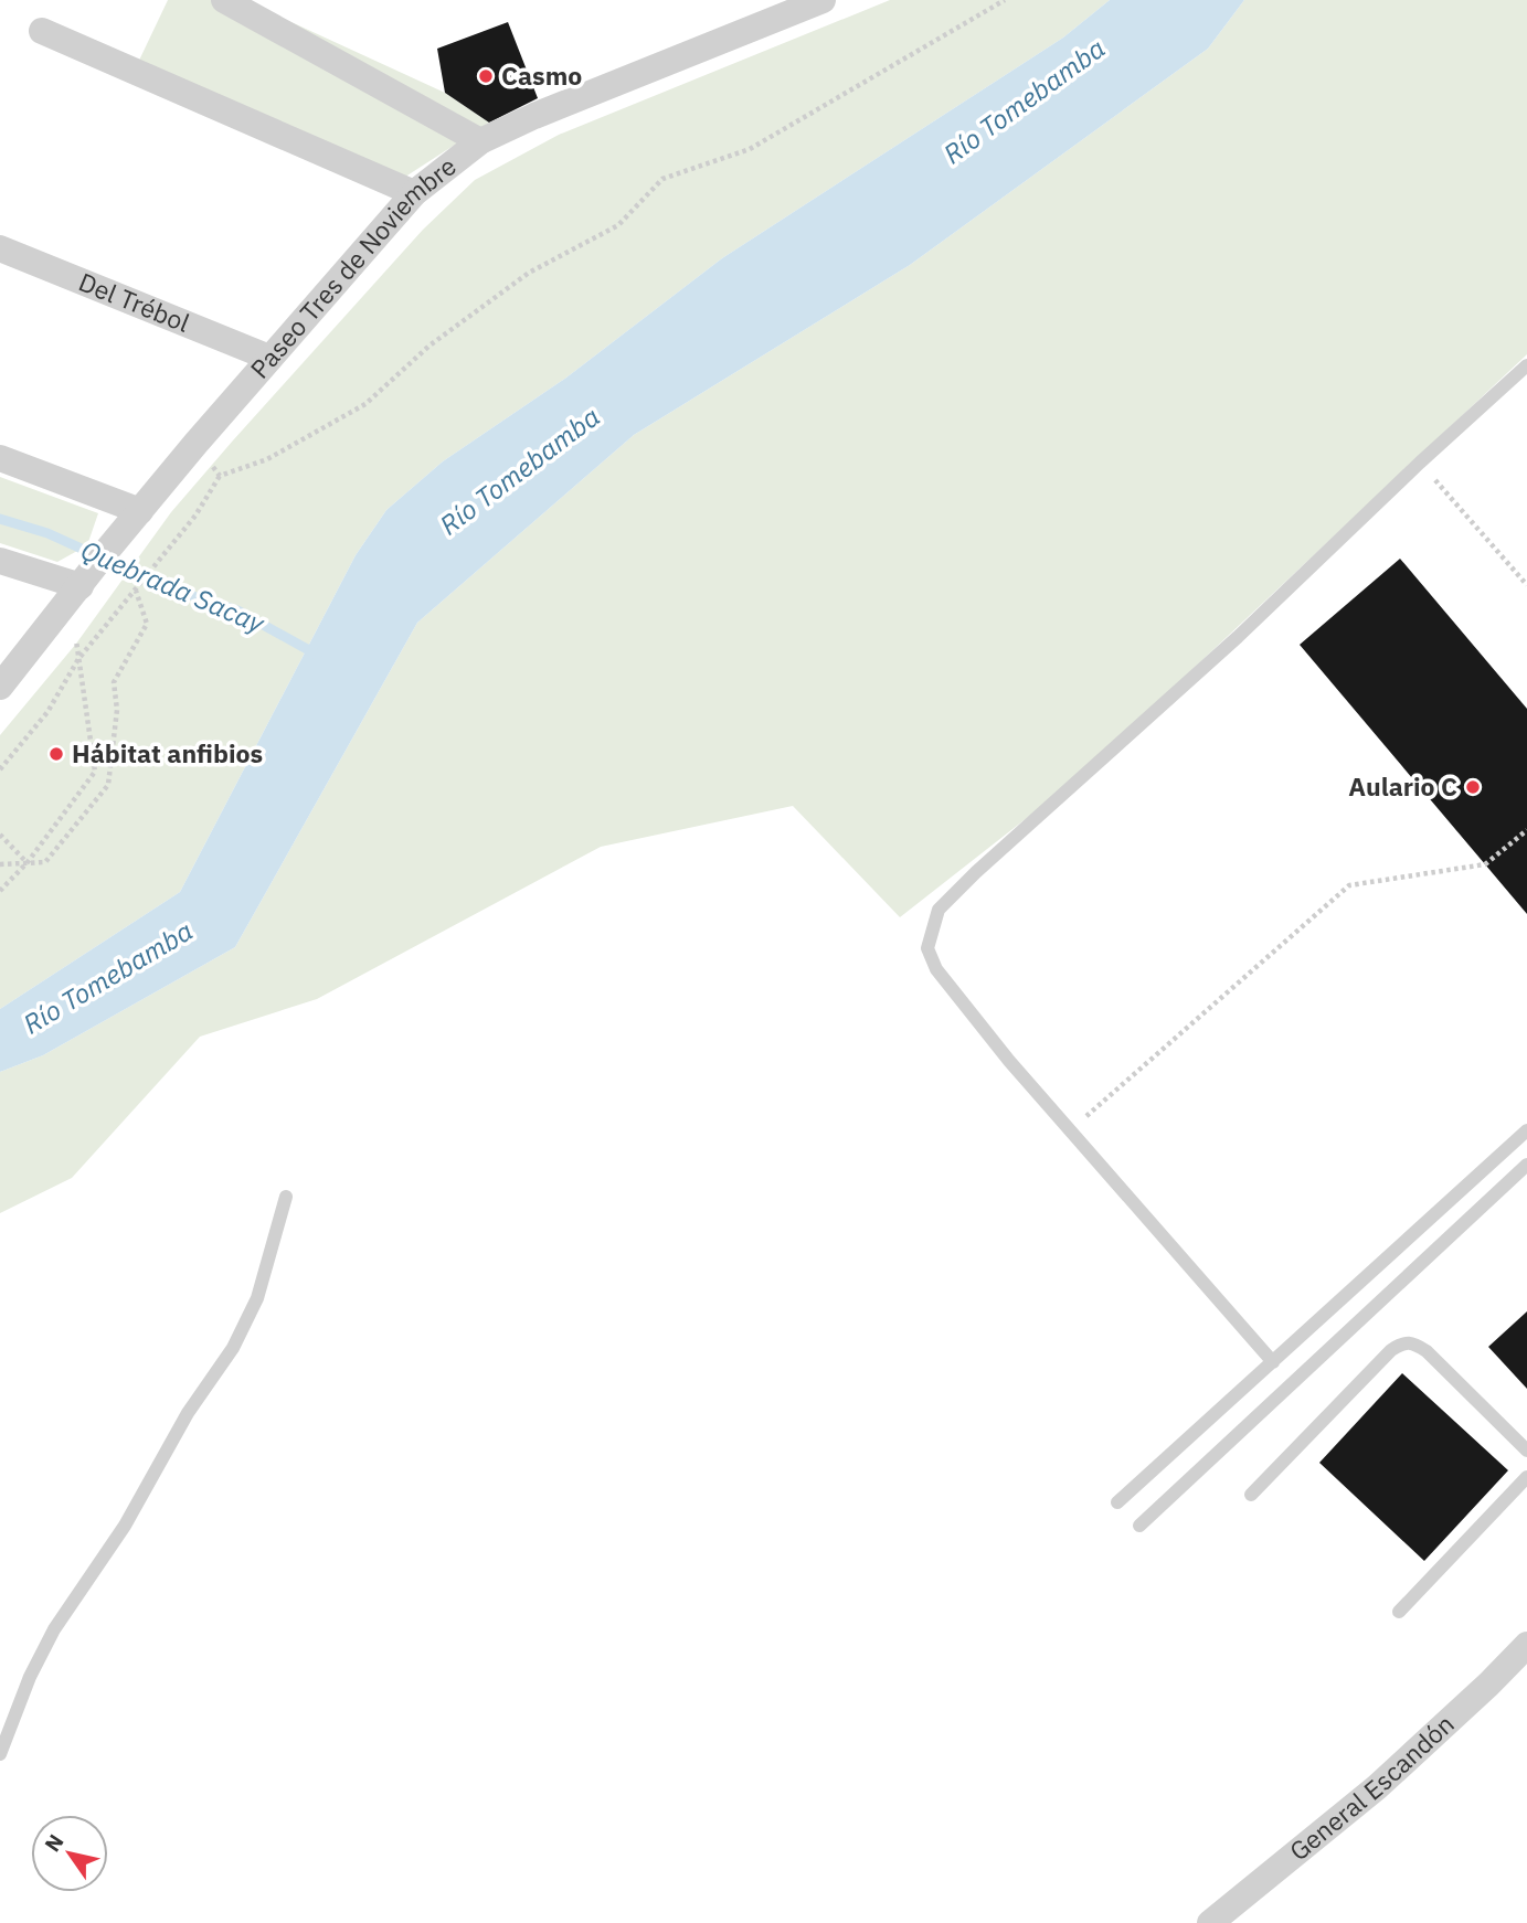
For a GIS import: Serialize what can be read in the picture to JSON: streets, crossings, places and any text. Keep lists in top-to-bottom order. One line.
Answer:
{"streets":{"street":["Paseo Tres de Noviembre","Del Trébol","General Escandón"]},"crossings":[["Paseo Tres de Noviembre","Del Trébol"]],"water":["Río Tomebamba","Quebrada Sacay"],"places":["Casmo","Hábitat anfibios","Aulario C"],"north":"top left"}
